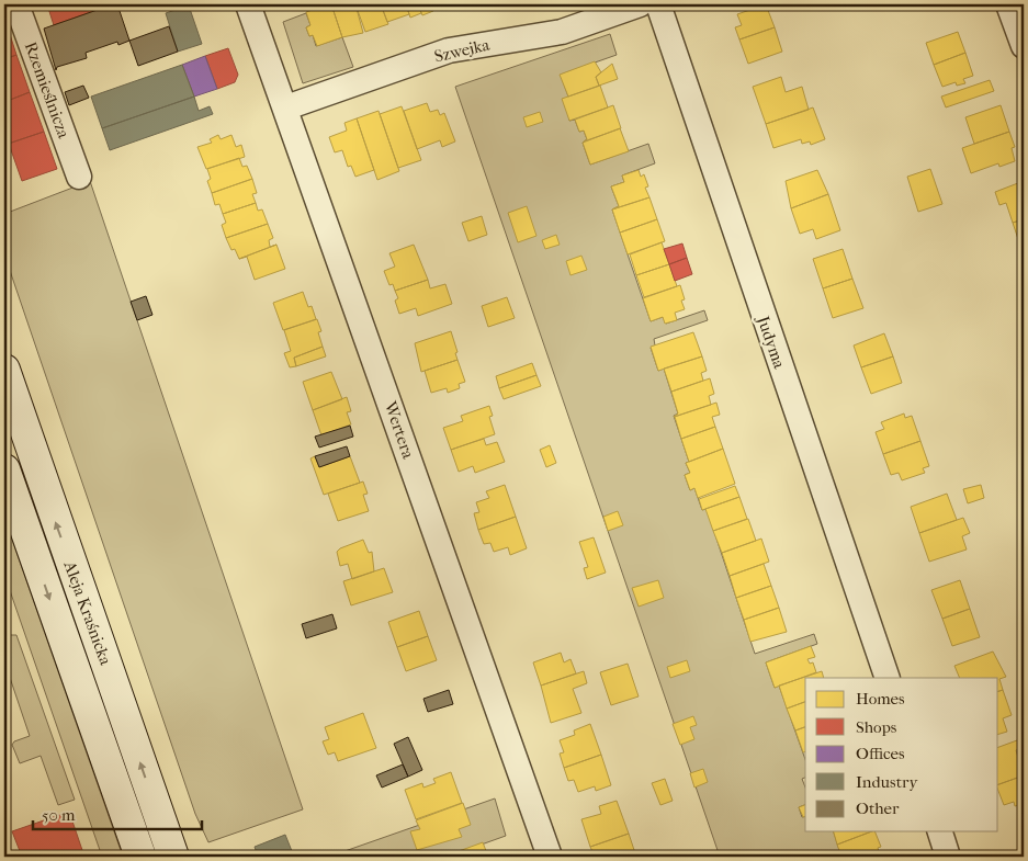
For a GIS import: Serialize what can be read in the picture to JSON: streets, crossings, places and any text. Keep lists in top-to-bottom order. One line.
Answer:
{"streets":{"main road":["Aleja Kraśnicka"],"street":["Szwejka","Rzemieślnicza","Judyma","Wertera"]},"crossings":[["Szwejka","Wertera"]],"legend":["Homes","Shops","Offices","Industry","Other"],"scale_bar":"50 m"}
